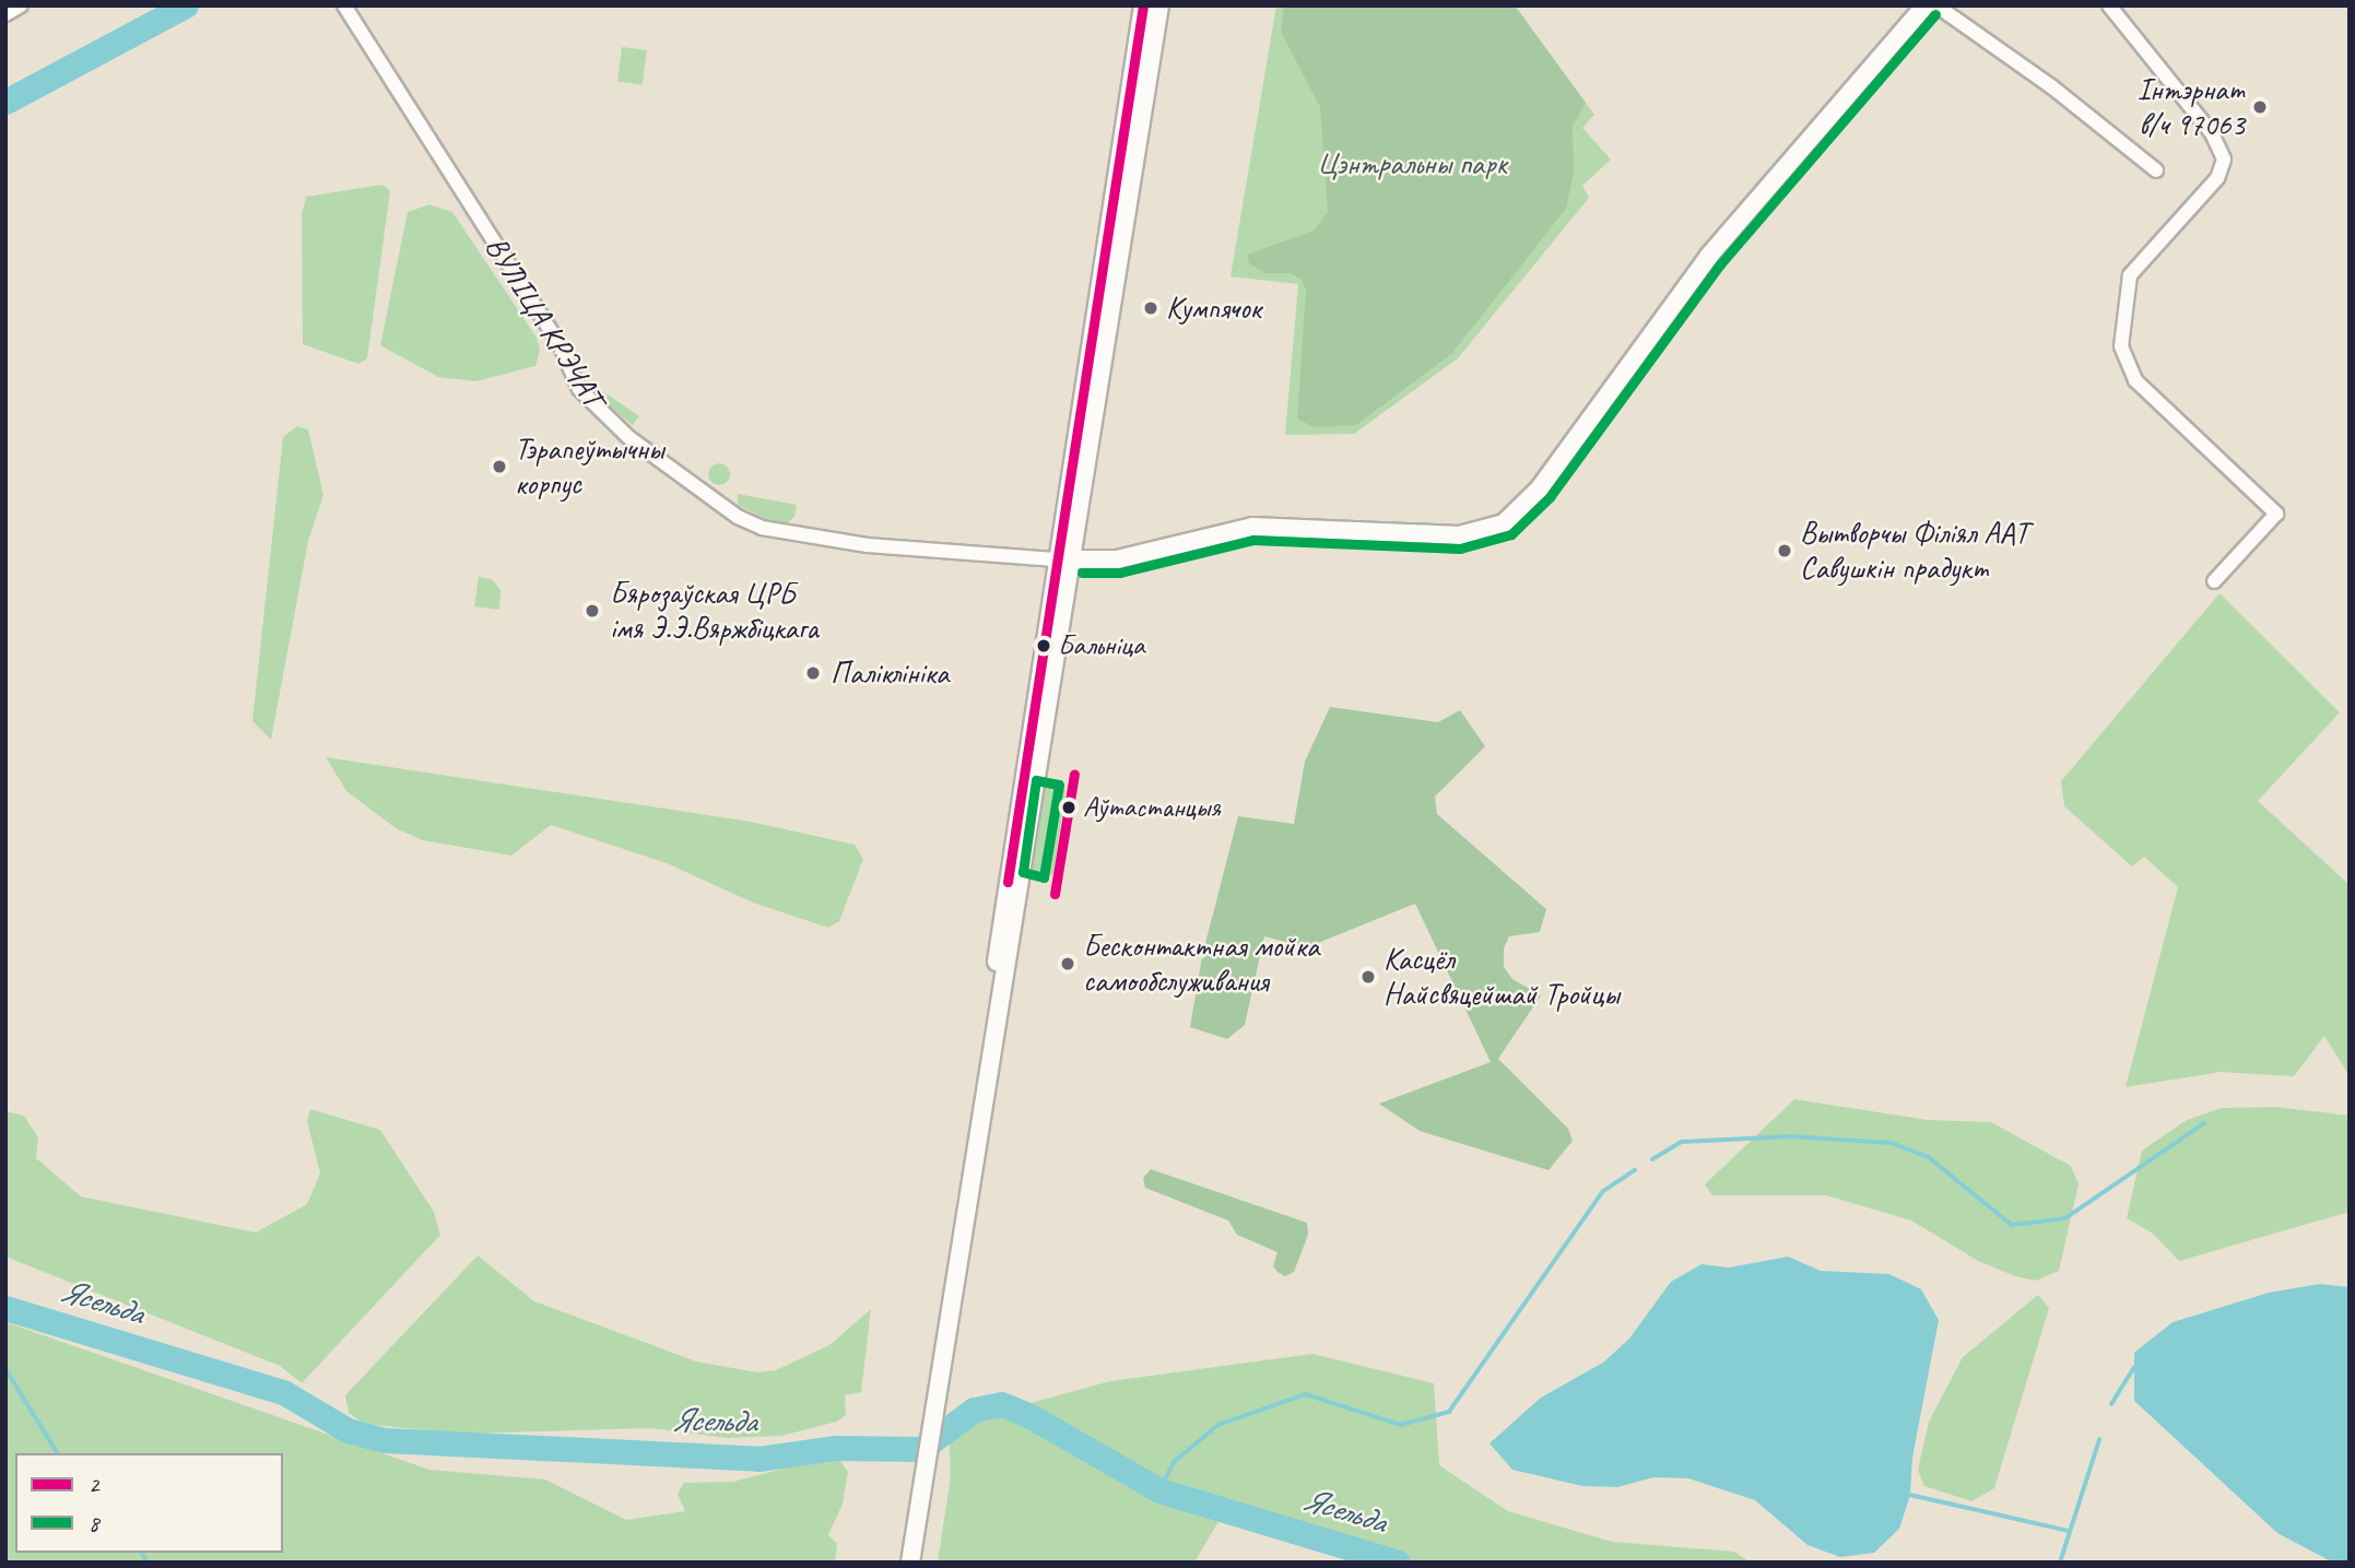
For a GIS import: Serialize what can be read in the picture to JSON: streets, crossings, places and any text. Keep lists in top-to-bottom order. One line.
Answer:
{"streets":{"street":["ВУЛІЦА КРЭЧАТ"]},"water":["Ясельда"],"parks":["Цэнтральны парк"],"places":["Інтэрнат в/ч 97063","Кумпячок","Тэрапеўтычны корпус","Вытворчы Філіял ААТ Савушкін прадукт","Бярозаўская ЦРБ імя Э.Э.Вяржбіцкага","Бальніца","Паліклініка","Аўтастанцыя","Бесконтактная мойка самообслуживания","Касцёл Найсвяцейшай Тройцы"],"lines":["transit line 2","transit line 8"],"legend":["2","8"]}
